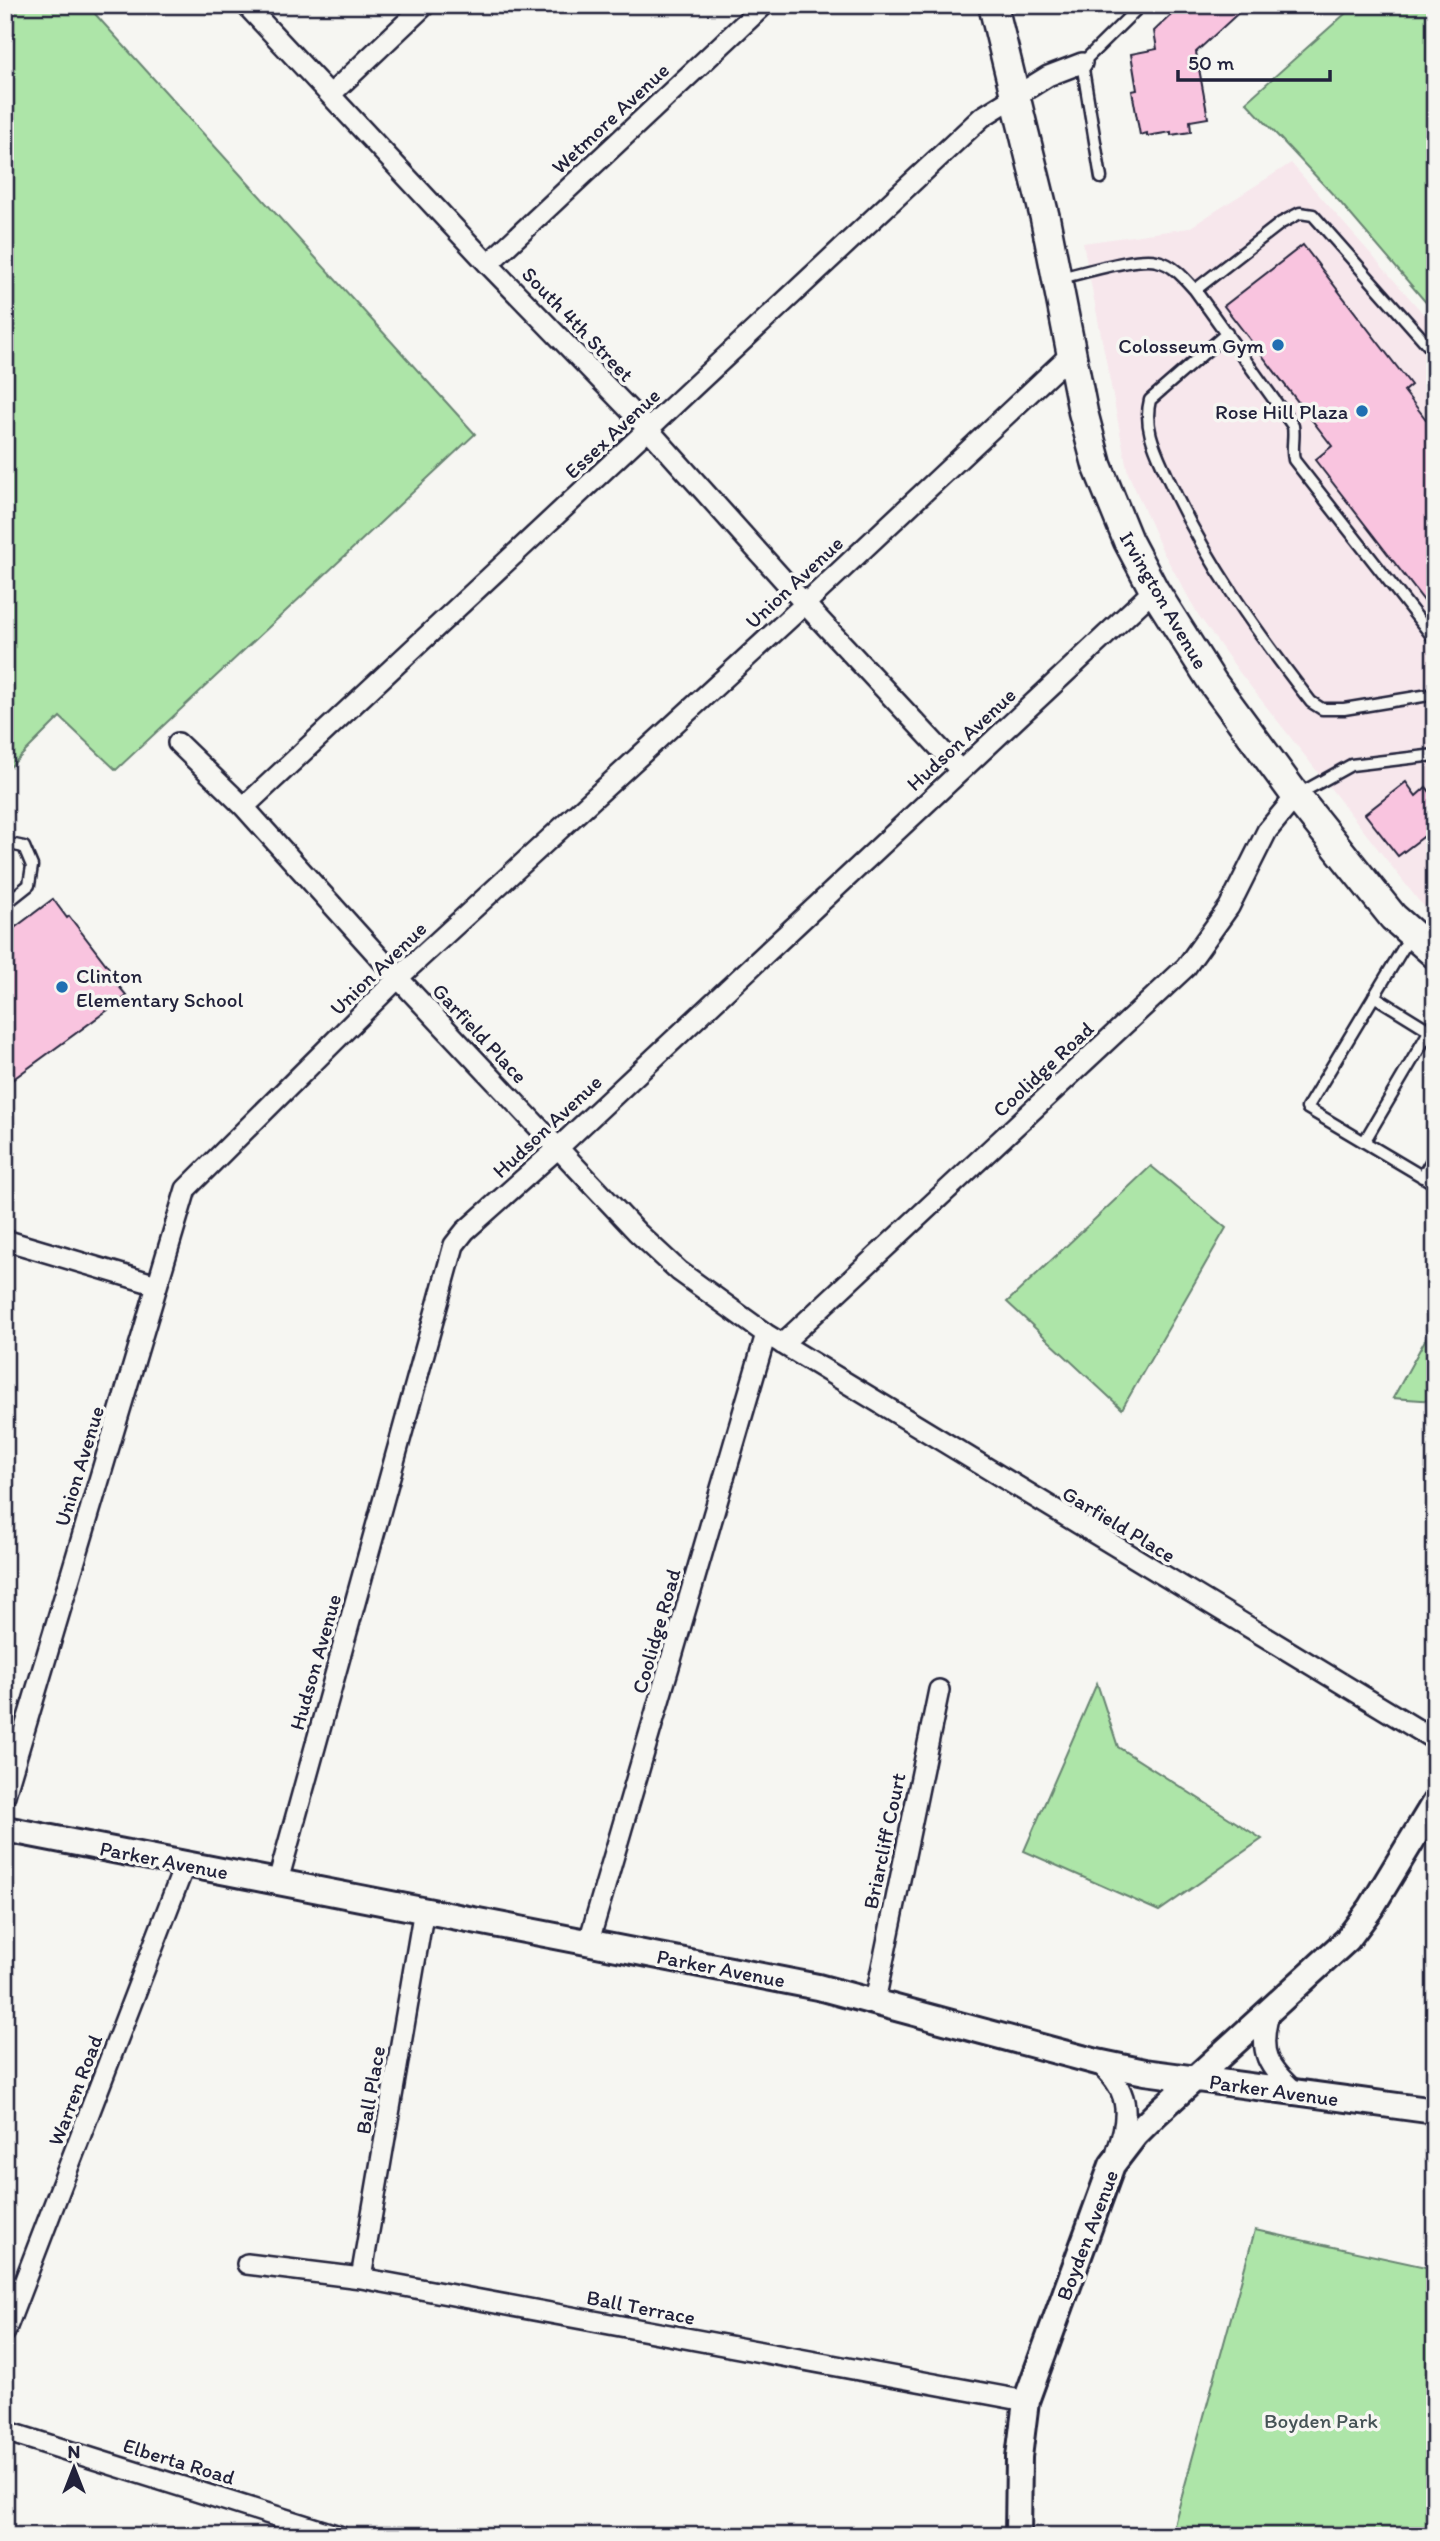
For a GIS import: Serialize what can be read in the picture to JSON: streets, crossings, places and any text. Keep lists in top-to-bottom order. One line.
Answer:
{"streets":{"main road":["Irvington Avenue"],"street":["Wetmore Avenue","South 4th Street","Essex Avenue","Union Avenue","Hudson Avenue","Garfield Place","Coolidge Road","Briarcliff Court","Parker Avenue","Warren Road","Ball Place","Boyden Avenue","Ball Terrace","Elberta Road"]},"crossings":[["Wetmore Avenue","South 4th Street"],["South 4th Street","Essex Avenue"],["South 4th Street","Union Avenue"],["South 4th Street","Hudson Avenue"],["Essex Avenue","Irvington Avenue"],["Essex Avenue","Garfield Place"],["Union Avenue","Irvington Avenue"],["Union Avenue","Garfield Place"],["Irvington Avenue","Hudson Avenue"],["Irvington Avenue","Coolidge Road"],["Hudson Avenue","Garfield Place"],["Hudson Avenue","Parker Avenue"],["Garfield Place","Coolidge Road"],["Coolidge Road","Parker Avenue"],["Briarcliff Court","Parker Avenue"],["Parker Avenue","Warren Road"],["Parker Avenue","Ball Place"],["Parker Avenue","Boyden Avenue"],["Ball Place","Ball Terrace"],["Boyden Avenue","Ball Terrace"]],"parks":["Boyden Park"],"places":["Colosseum Gym","Rose Hill Plaza","Clinton Elementary School"],"scale_bar":"50 m","north":"top"}
